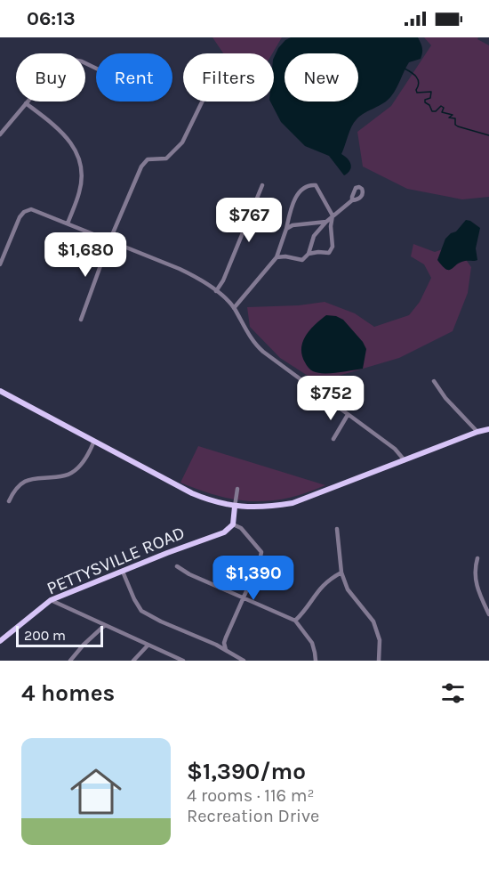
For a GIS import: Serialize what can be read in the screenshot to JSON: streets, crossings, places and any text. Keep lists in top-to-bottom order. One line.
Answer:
{"streets":{"main road":["PETTYSVILLE ROAD"]},"scale_bar":"200 m","page":{"status":"06:13","chip":["Buy","Rent","Filters","New"],"price":["$767","$1,680","$752","$1,390"],"scale":"200 m","heading":"4 homes","list":[{"name":"$1,390/mo","note":"4 rooms · 116 m² · Recreation Drive"}]}}
